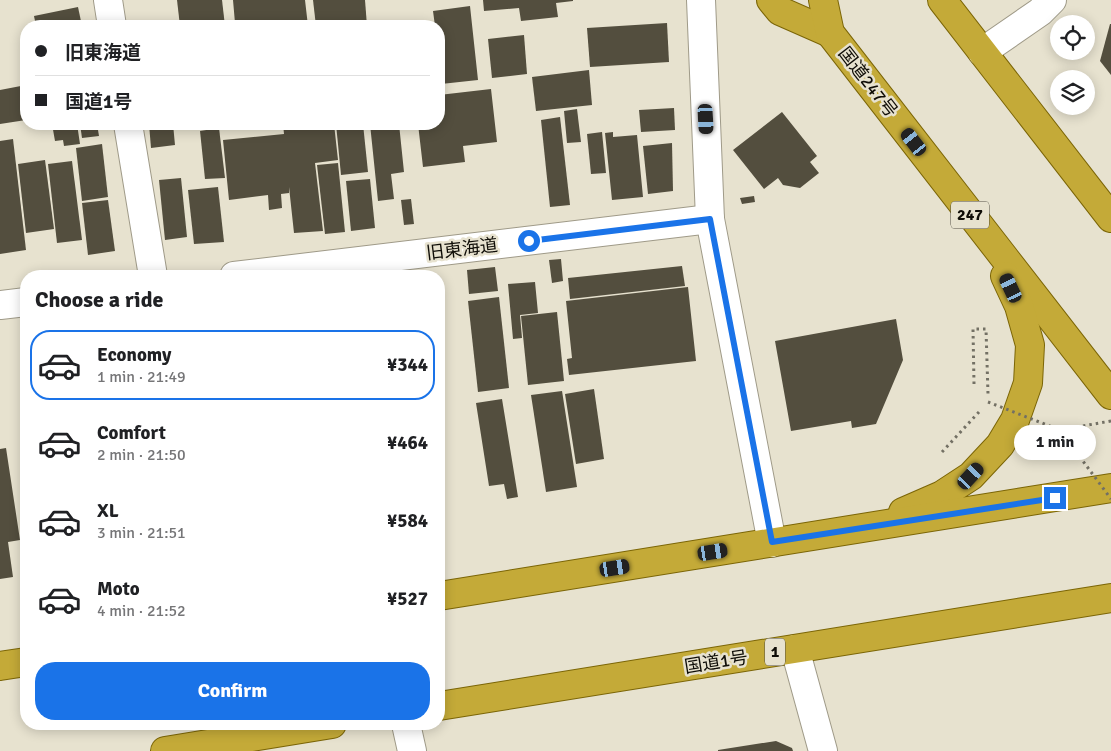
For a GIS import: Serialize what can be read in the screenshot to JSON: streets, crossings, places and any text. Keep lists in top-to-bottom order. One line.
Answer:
{"streets":{"highway":["国道247号","247","1","国道1号"],"street":["旧東海道"]},"crossings":[["国道247号","247"]],"page":{"banner":["旧東海道","国道1号"],"heading":"Choose a ride","list":[{"name":"Economy","note":"1 min · 21:49","value":"¥344"},{"name":"Comfort","note":"2 min · 21:50","value":"¥464"},{"name":"XL","note":"3 min · 21:51","value":"¥584"},{"name":"Moto","note":"4 min · 21:52","value":"¥527"}],"bubble":"1 min","buttons":"Confirm"}}
